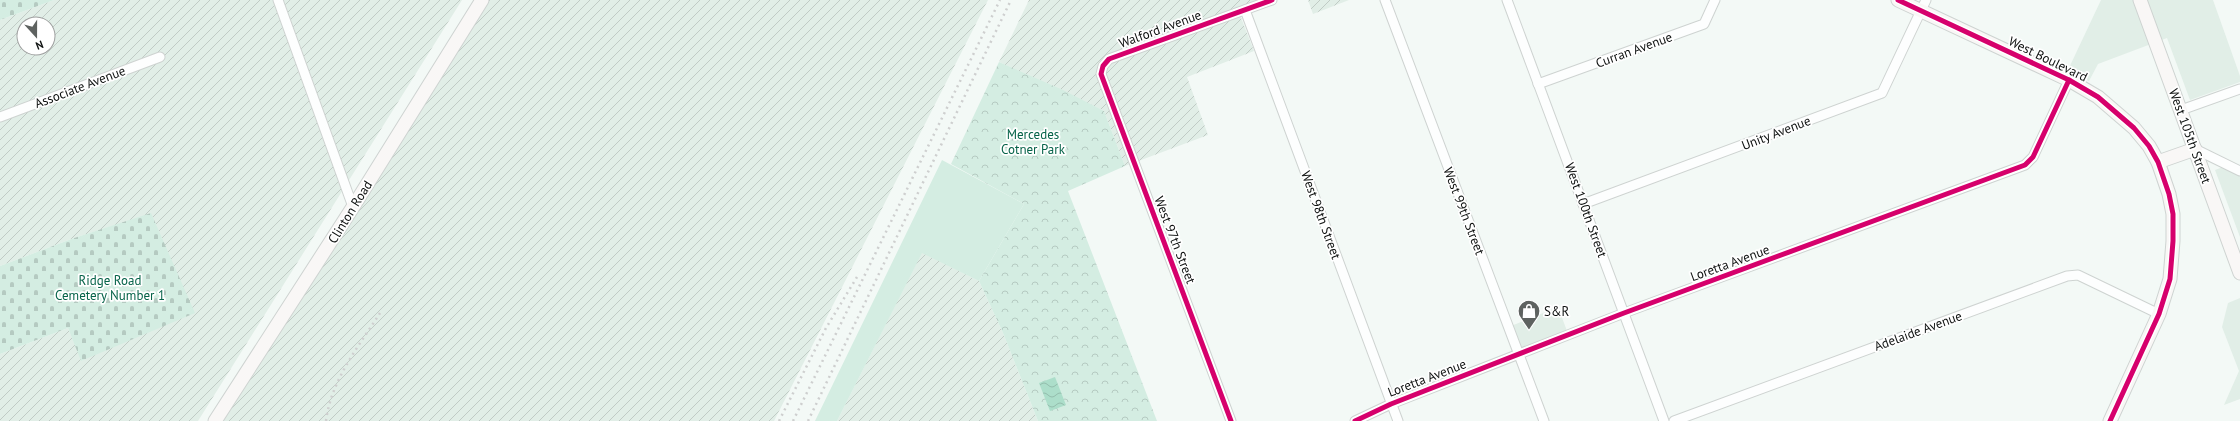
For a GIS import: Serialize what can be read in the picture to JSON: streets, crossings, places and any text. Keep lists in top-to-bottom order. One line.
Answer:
{"streets":{"street":["Walford Avenue","Curran Avenue","West Boulevard","Associate Avenue","Unity Avenue","West 105th Street","West 100th Street","West 99th Street","Clinton Road","West 98th Street","West 97th Street","Loretta Avenue","Adelaide Avenue"]},"crossings":[["Walford Avenue","West 98th Street"],["Walford Avenue","West 97th Street"],["Curran Avenue","West 100th Street"],["West Boulevard","Unity Avenue"],["West Boulevard","Loretta Avenue"],["West Boulevard","Adelaide Avenue"],["Unity Avenue","West 100th Street"],["West 100th Street","Loretta Avenue"],["West 99th Street","Loretta Avenue"],["West 98th Street","Loretta Avenue"]],"parks":["Mercedes Cotner Park","Ridge Road Cemetery Number 1"],"places":{"shop":["S&R"]},"north":"bottom"}
